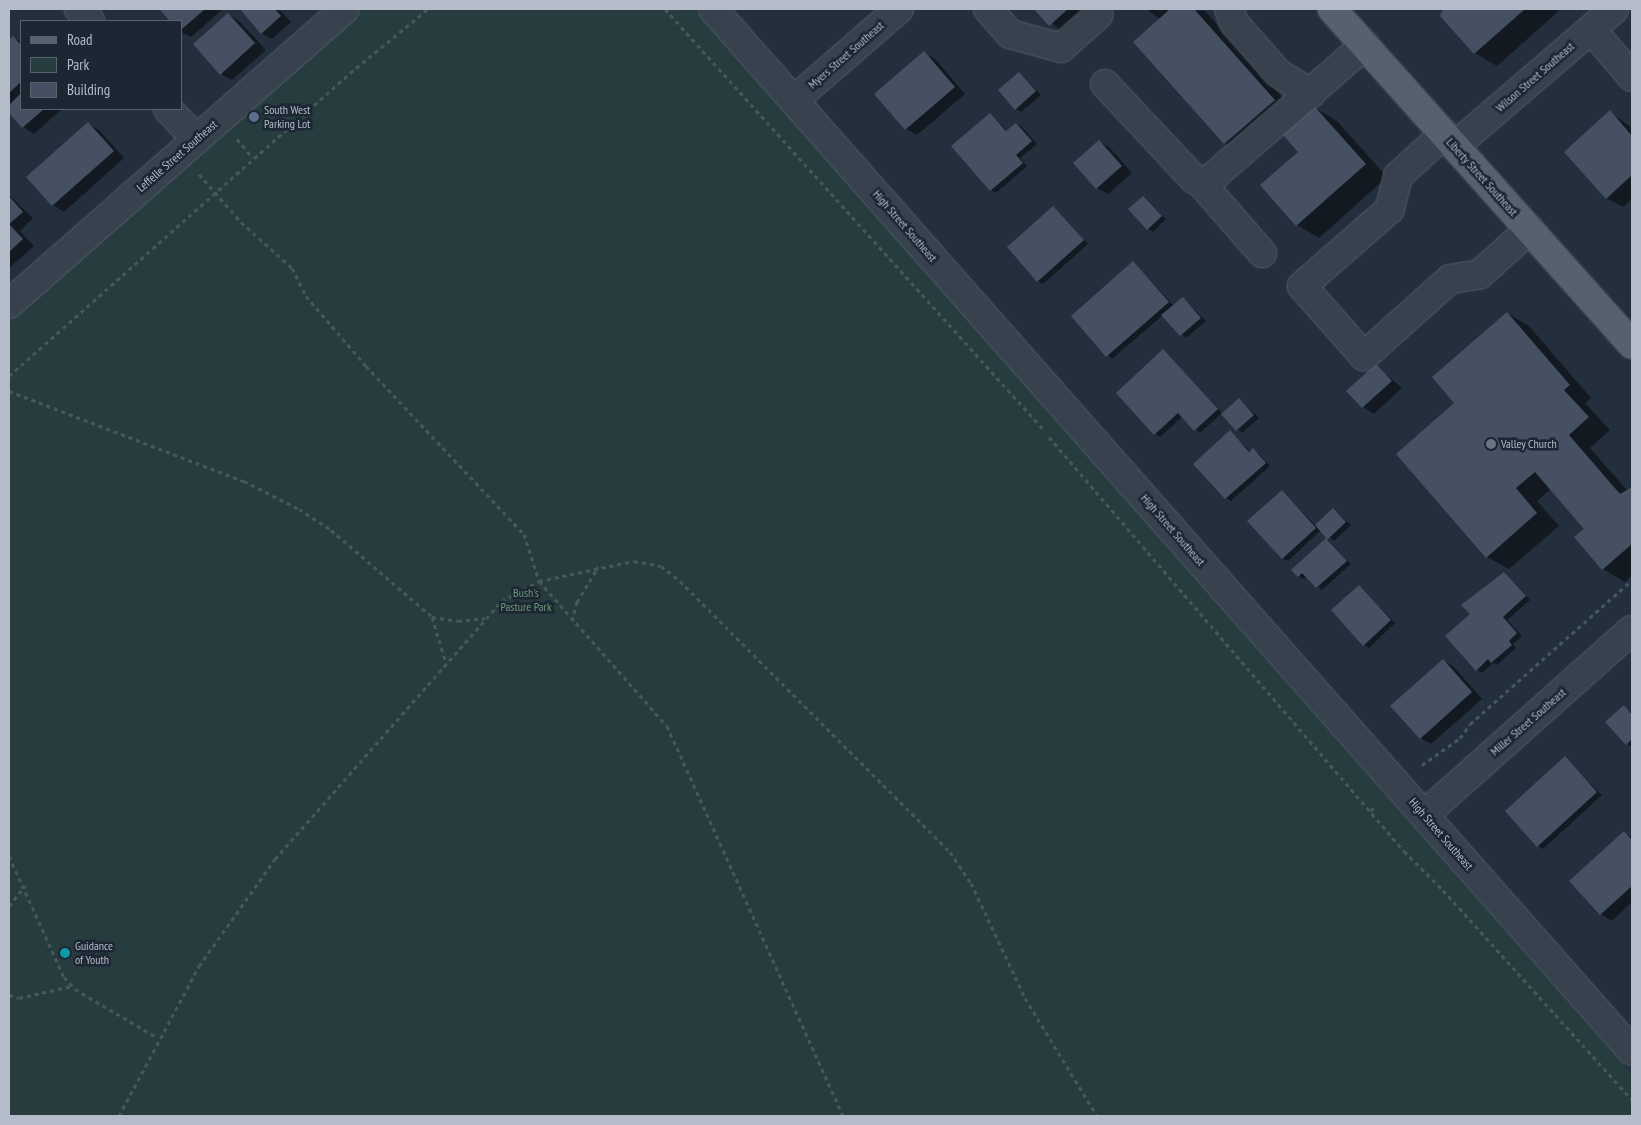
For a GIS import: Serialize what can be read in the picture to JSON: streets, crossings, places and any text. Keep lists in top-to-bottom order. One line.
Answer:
{"streets":{"main road":["Liberty Street Southeast"],"street":["Myers Street Southeast","Wilson Street Southeast","Leffelle Street Southeast","High Street Southeast","Miller Street Southeast"]},"crossings":[["Myers Street Southeast","High Street Southeast"],["Wilson Street Southeast","Liberty Street Southeast"],["High Street Southeast","Miller Street Southeast"]],"parks":["Bush's Pasture Park"],"places":["South West Parking Lot","Valley Church","Guidance of Youth"],"legend":["Road","Park","Building"]}
